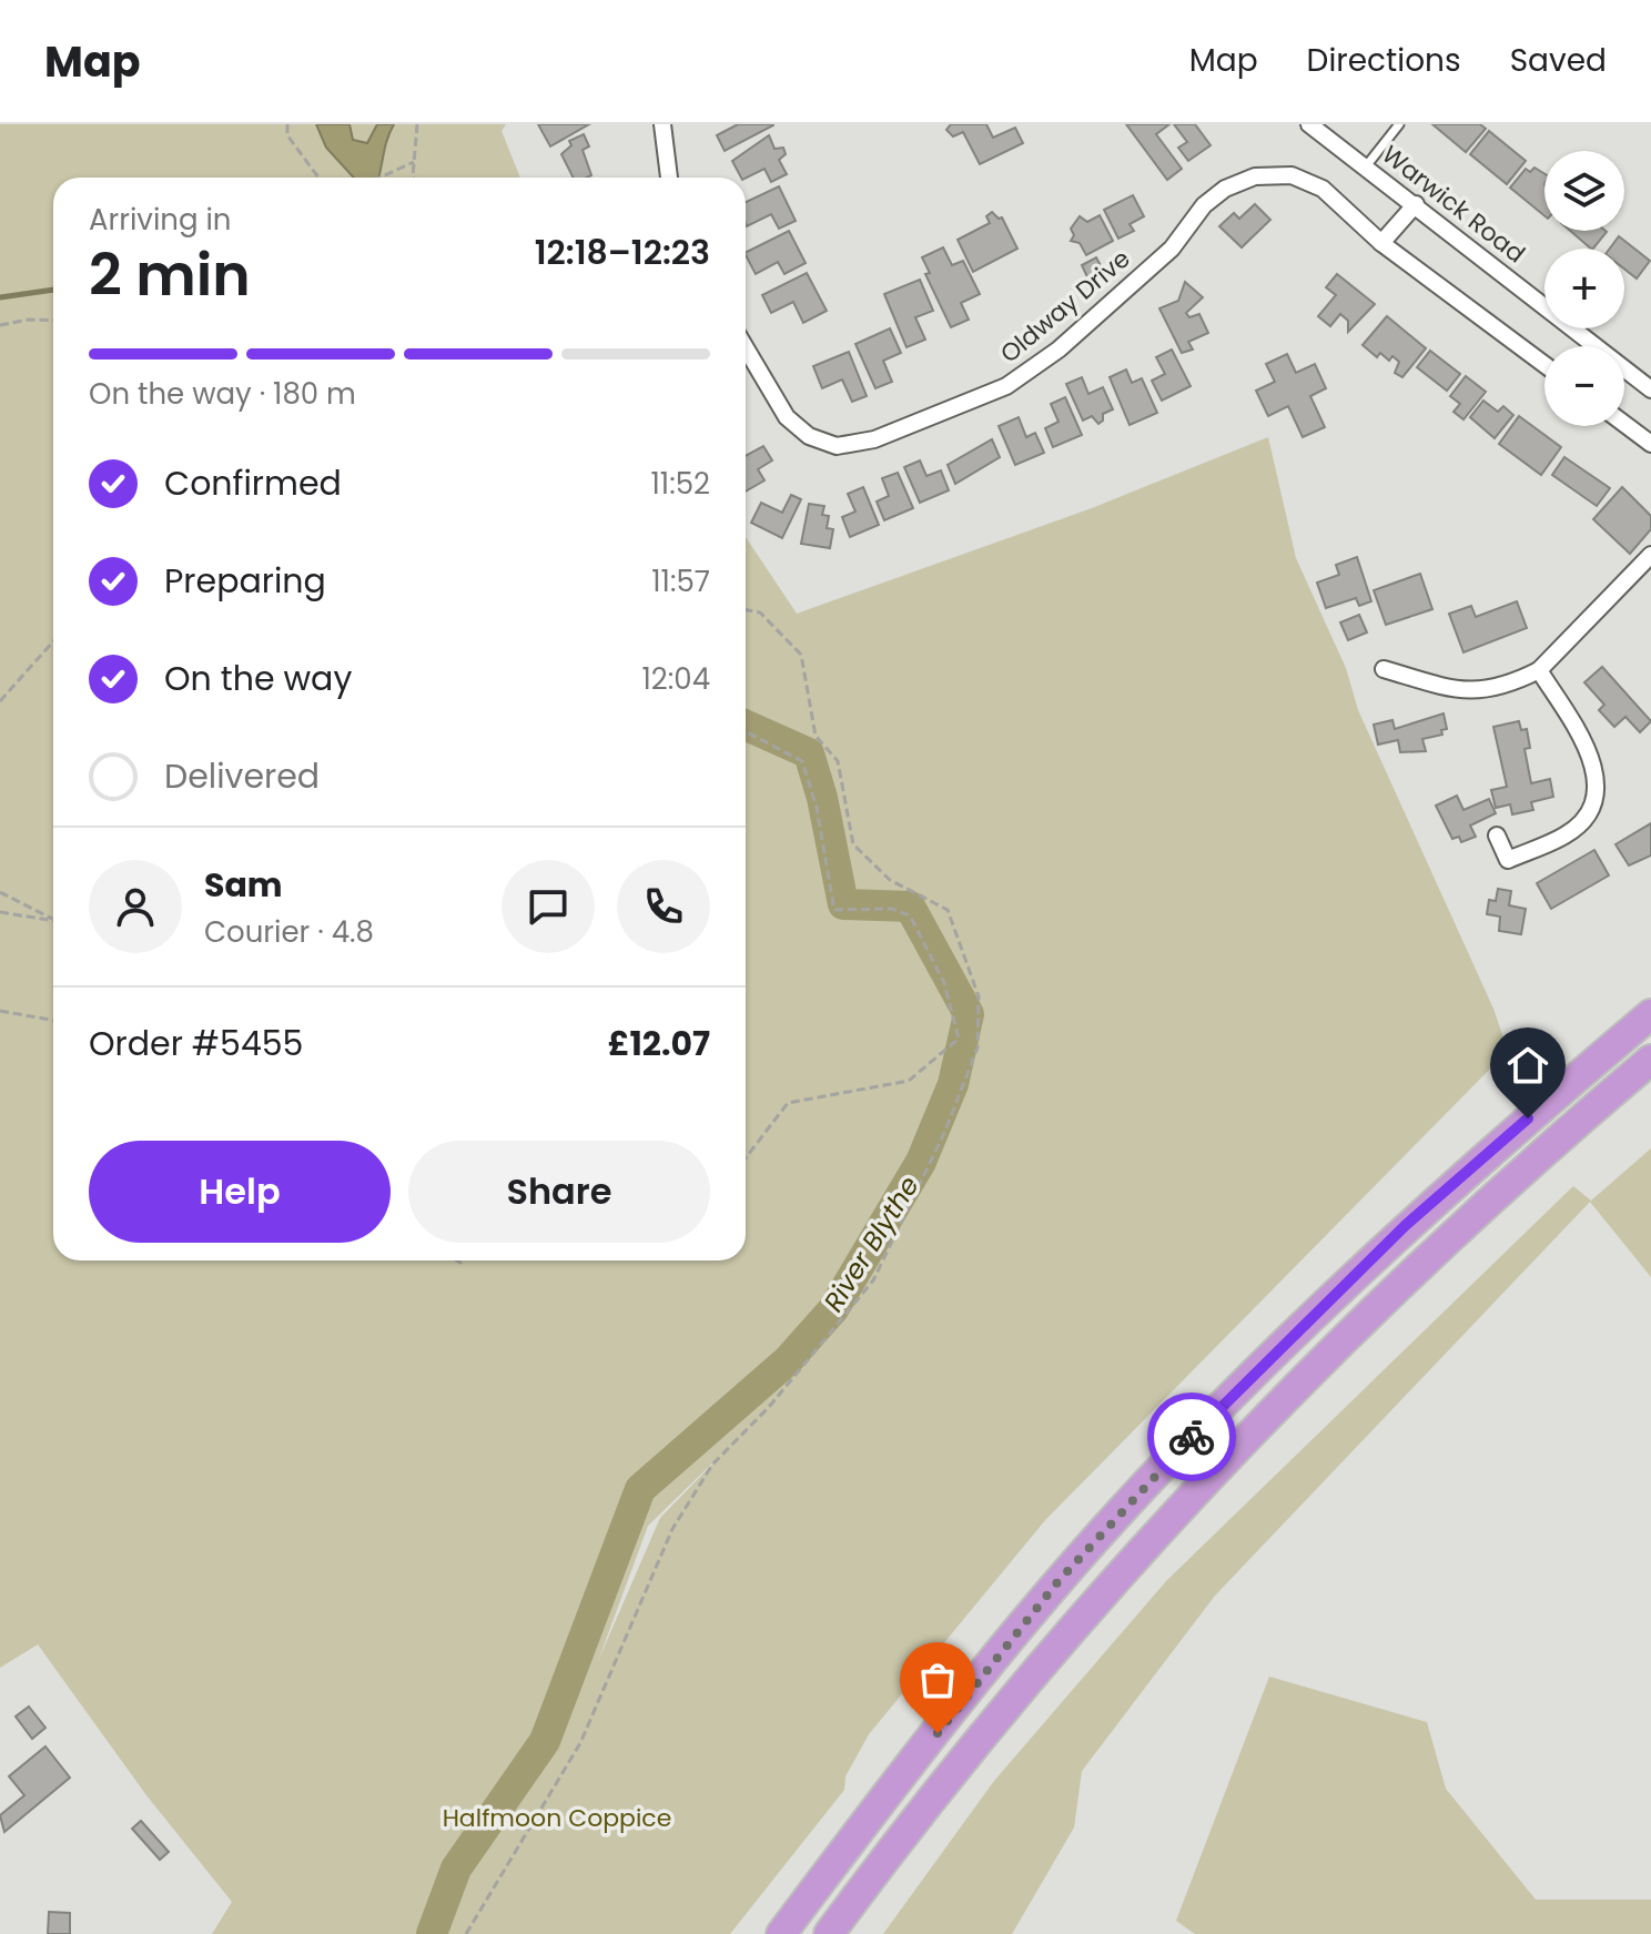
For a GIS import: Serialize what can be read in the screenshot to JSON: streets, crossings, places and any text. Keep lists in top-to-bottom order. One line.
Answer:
{"streets":{"street":["Warwick Road","Oldway Drive"]},"water":["River Blythe"],"parks":["Halfmoon Coppice"],"page":{"header":"Map","nav":["Map","Directions","Saved"],"map_buttons":["+","−"],"heading":["2 min","Arriving in","12:18–12:23"],"panel":["Sam","Courier · 4.8","Order #5455","£12.07"],"bar":"On the way · 180 m","list":[["Confirmed","11:52"],["Preparing","11:57"],["On the way","12:04"],"Delivered"],"buttons":["Help","Share"]}}
